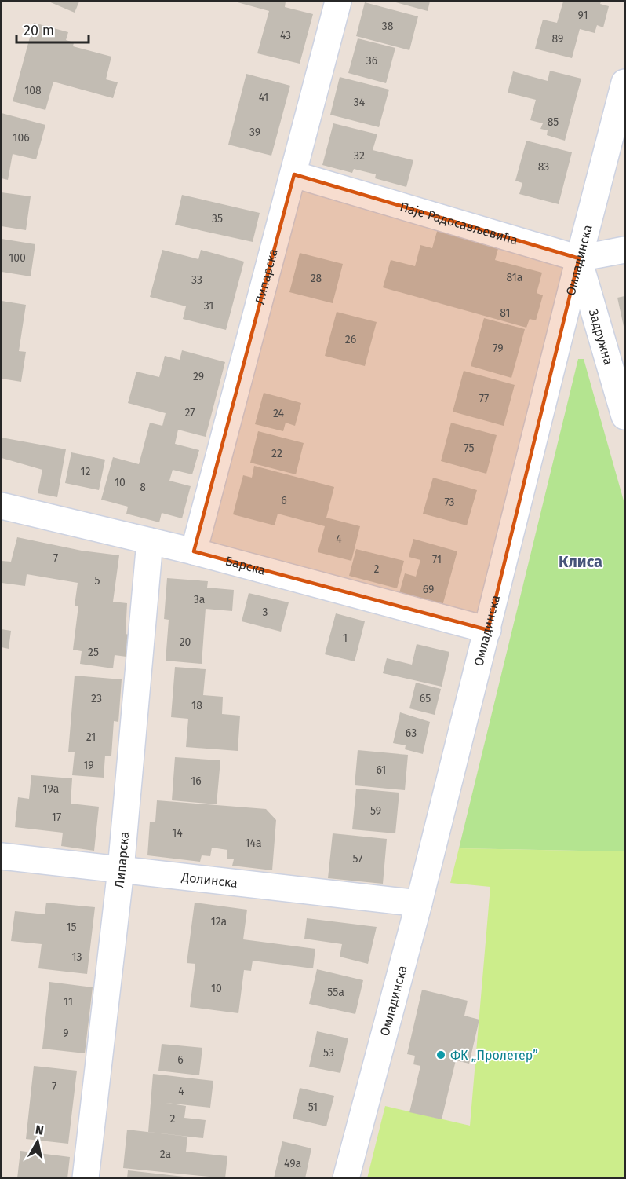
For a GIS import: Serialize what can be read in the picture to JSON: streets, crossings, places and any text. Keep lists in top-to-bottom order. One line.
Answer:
{"streets":{"street":["Паје Радосављевића","Омладинска","Липарска","Задружна","Барска","Долинска"]},"crossings":[["Паје Радосављевића","Омладинска"],["Паје Радосављевића","Липарска"],["Паје Радосављевића","Задружна"],["Омладинска","Задружна"],["Омладинска","Барска"],["Омладинска","Долинска"],["Липарска","Барска"],["Липарска","Долинска"]],"districts":["Клиса"],"places":["ФК „Пролетер”"],"house_numbers":["91","38","43","89","36","108","41","34","85","39","106","32","83","35","100","81a","28","33","31","81","26","79","29","77","27","24","75","22","12","10","8","6","73","4","7","71","2","5","69","3a","3","1","20","25","23","65","18","63","21","19","61","16","19a","59","17","14","14a","57","12a","15","13","10","55a","11","9","53","6","7","4","51","2","2a","49a"],"scale_bar":"20 m","north":"top"}
